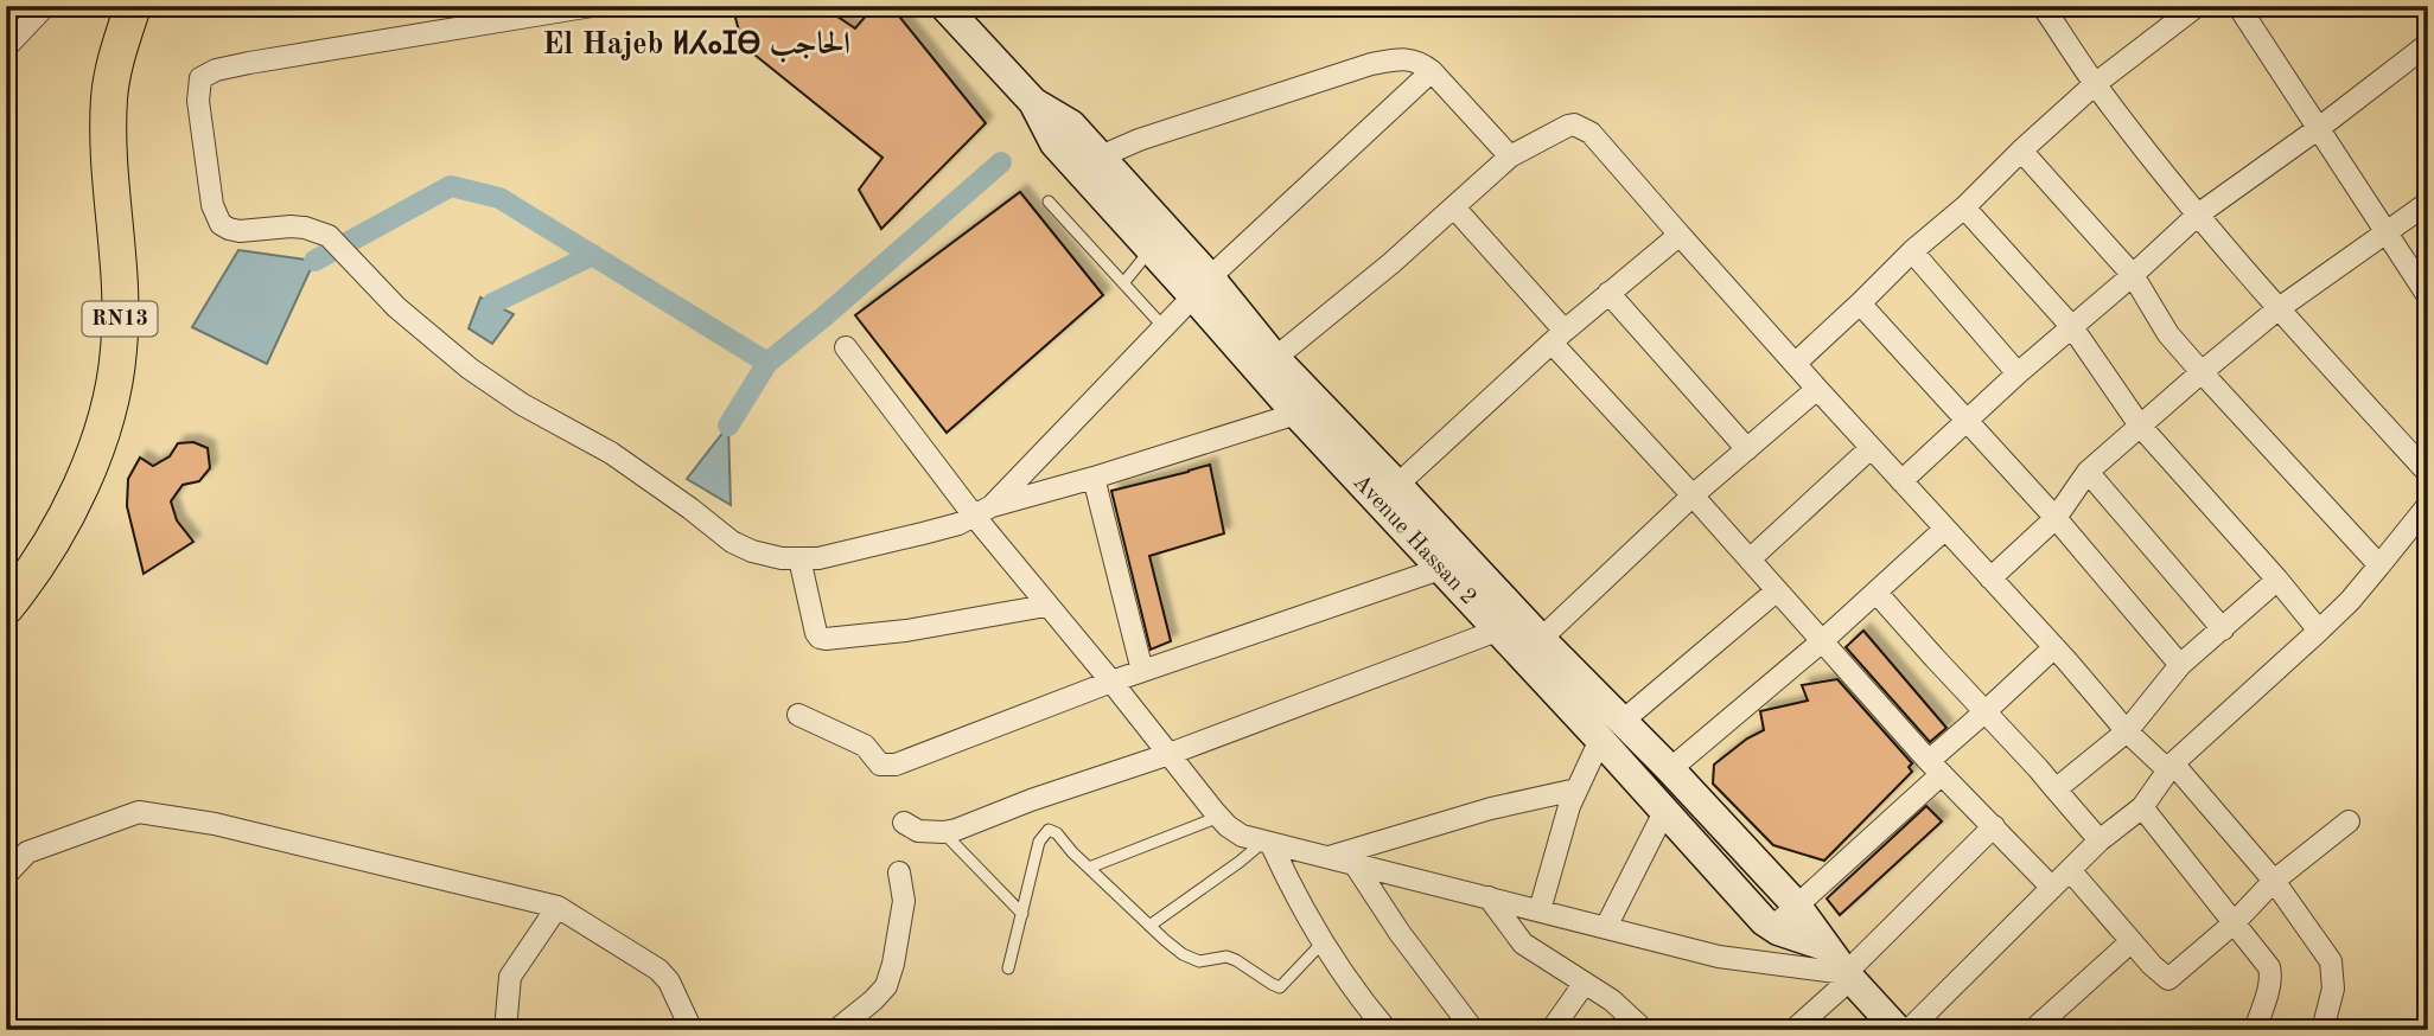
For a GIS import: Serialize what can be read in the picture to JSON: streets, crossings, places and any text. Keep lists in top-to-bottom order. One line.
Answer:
{"streets":{"highway":["RN13"],"main road":["Avenue Hassan 2"]},"districts":["El Hajeb ⵍⵃⴰⵊⴱ الحاجب"]}
